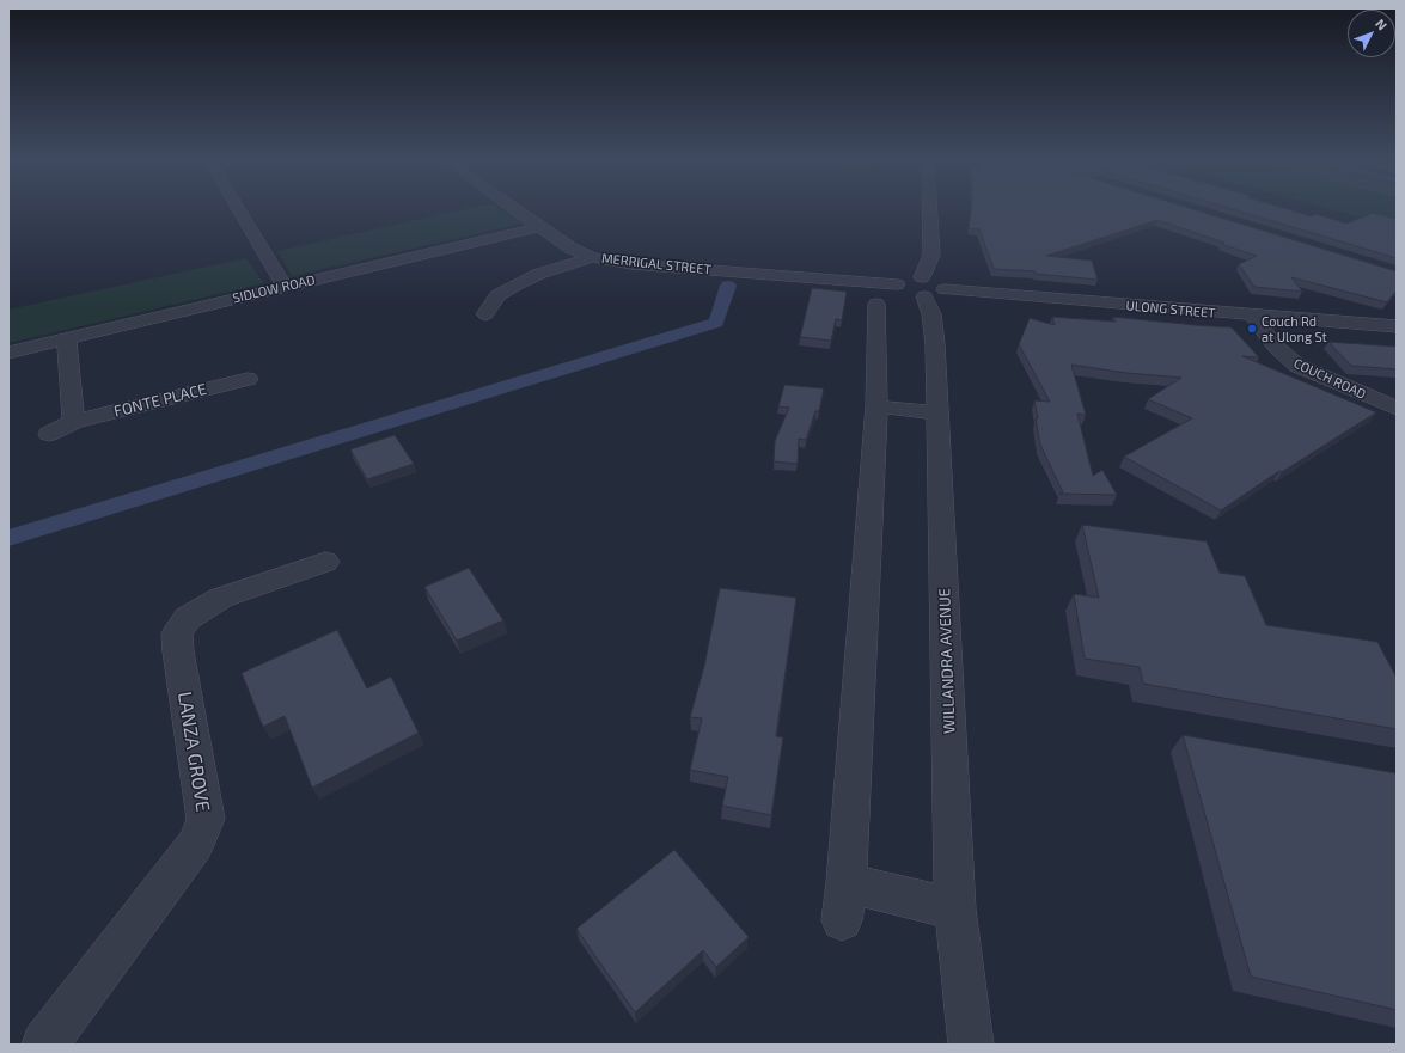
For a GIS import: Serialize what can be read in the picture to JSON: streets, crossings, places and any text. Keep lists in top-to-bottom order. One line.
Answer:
{"streets":{"street":["MERRIGAL STREET","SIDLOW ROAD","ULONG STREET","COUCH ROAD","FONTE PLACE","WILLANDRA AVENUE","LANZA GROVE"]},"crossings":[["MERRIGAL STREET","SIDLOW ROAD"],["ULONG STREET","COUCH ROAD"],["ULONG STREET","WILLANDRA AVENUE"]],"places":["Couch Rd at Ulong St"],"north":"top right"}
